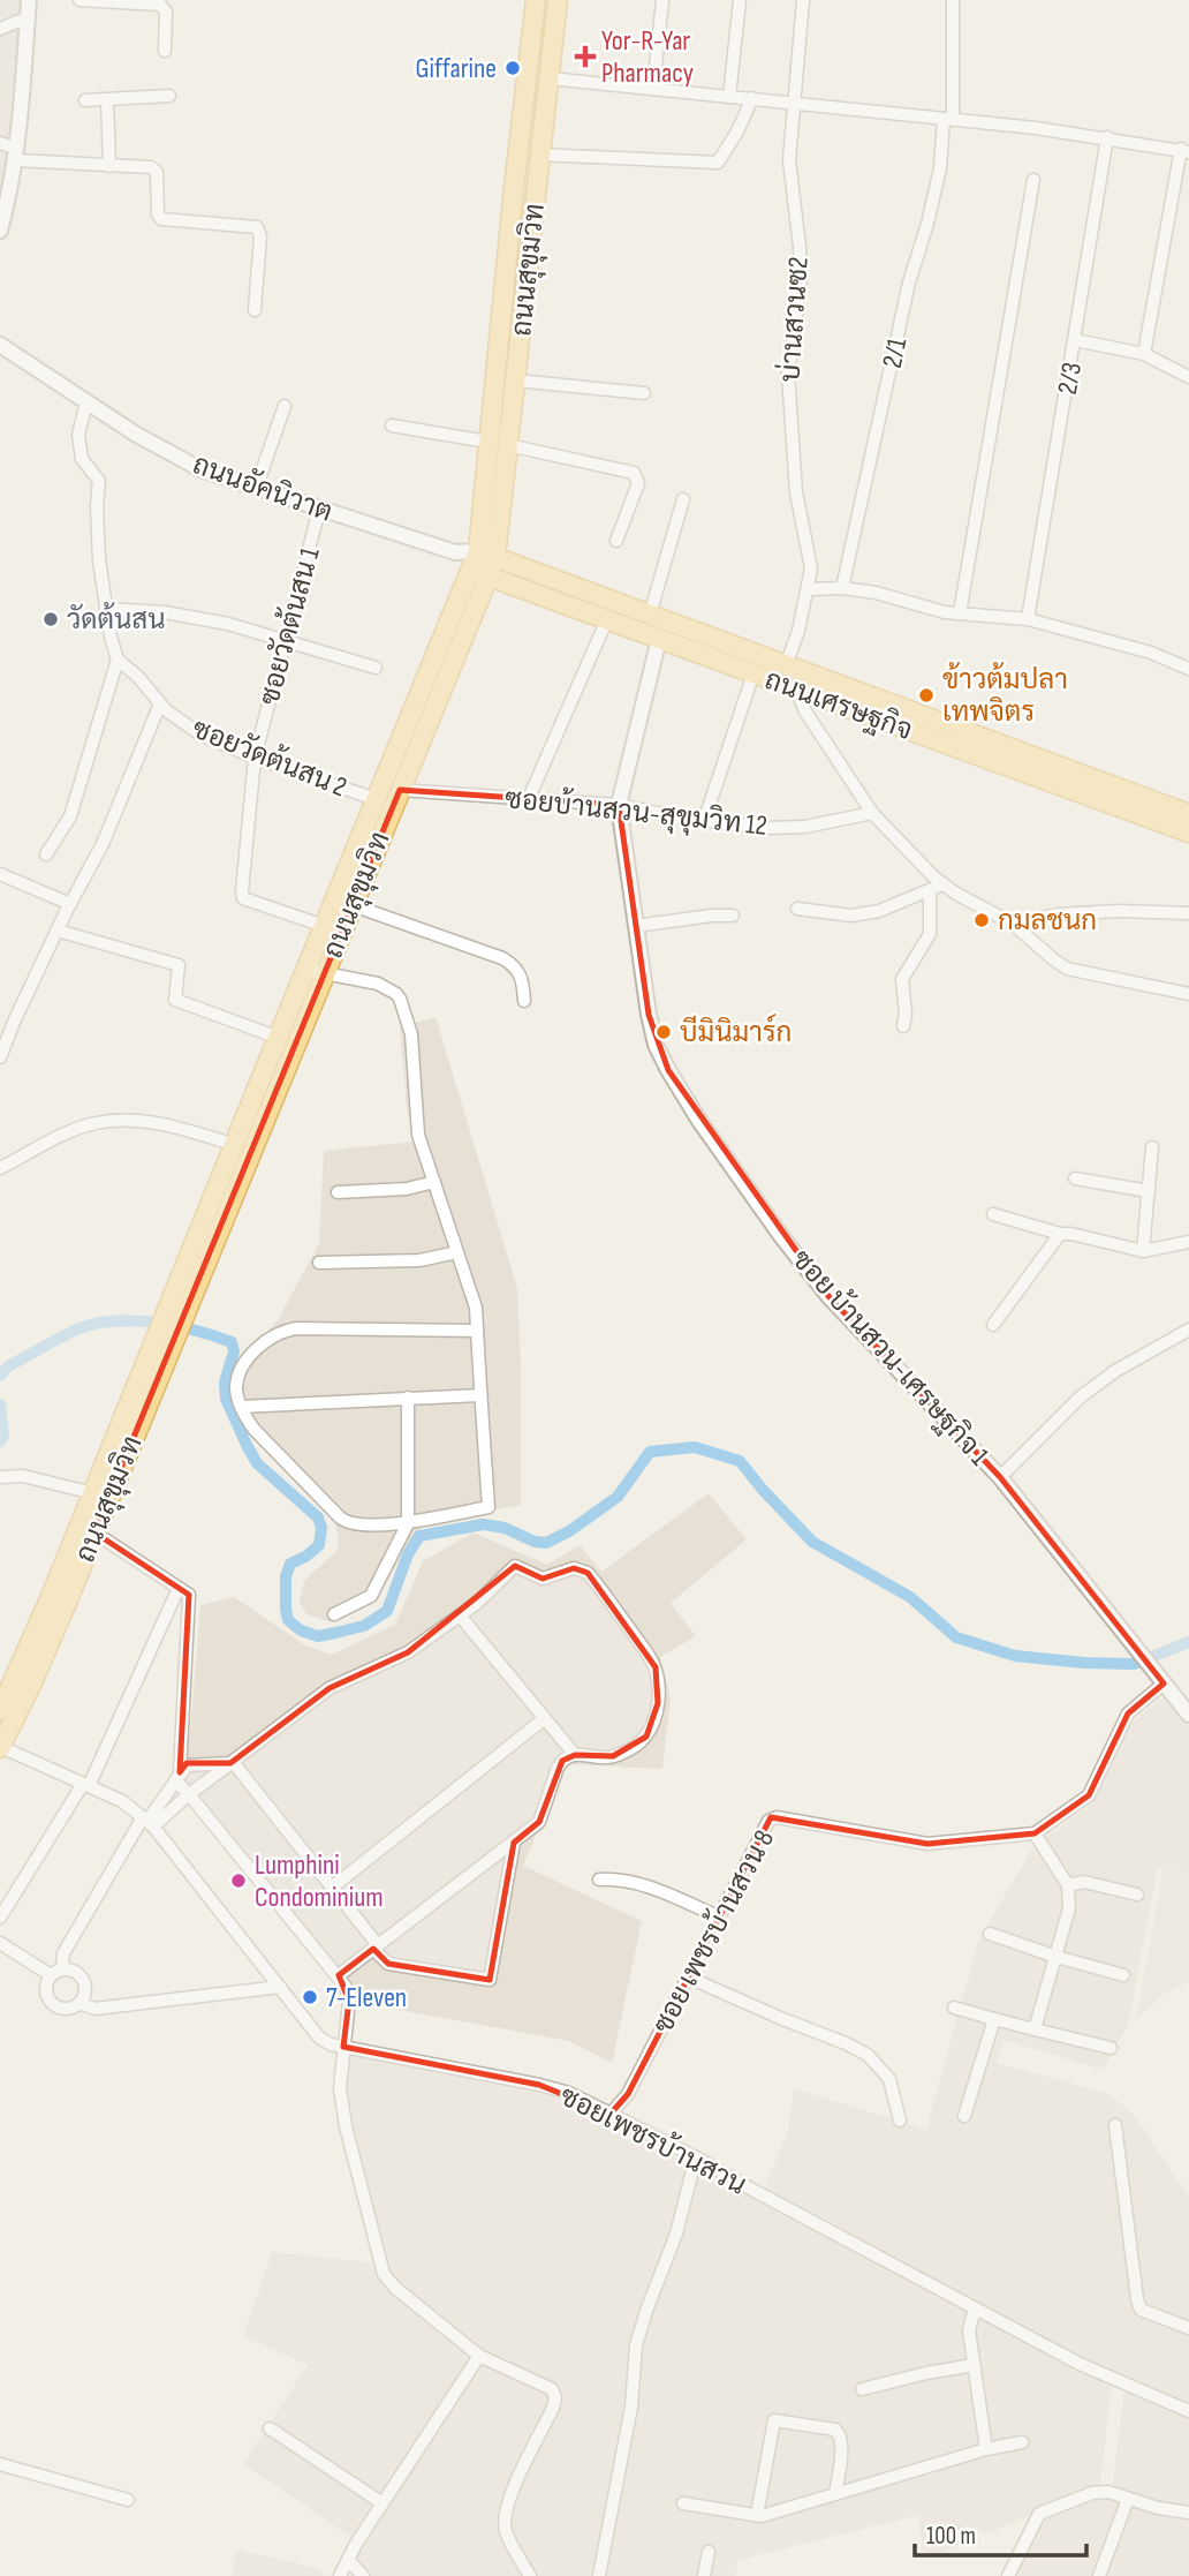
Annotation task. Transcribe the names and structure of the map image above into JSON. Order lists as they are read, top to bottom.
{
  "streets": {
    "main road": ["ถนนสุขุมวิท", "ถนนเศรษฐกิจ"],
    "street": [
      "บ่านสวนซ2",
      "2/1",
      "2/3",
      "ถนนอัคนิวาต",
      "ซอยวัดต้นสน 1",
      "ซอยวัดต้นสน 2",
      "ซอยบ้านสวน-สุขุมวิท 12",
      "ซอย บ้านสวน-เศรษฐกิจ 1",
      "ซอย เพชรบ้านสวน 8",
      "ซอยเพชรบ้านสวน"
    ]
  },
  "crossings": [
    ["ถนนสุขุมวิท", "ถนนอัคนิวาต"],
    ["ถนนสุขุมวิท", "ซอยวัดต้นสน 1"],
    ["ถนนสุขุมวิท", "ถนนเศรษฐกิจ"],
    ["ถนนสุขุมวิท", "ซอยวัดต้นสน 2"],
    ["ถนนสุขุมวิท", "ซอยบ้านสวน-สุขุมวิท 12"],
    ["ถนนสุขุมวิท", "ซอยเพชรบ้านสวน"],
    ["บ่านสวนซ2", "ถนนเศรษฐกิจ"],
    ["ถนนอัคนิวาต", "ซอยวัดต้นสน 1"],
    ["ถนนอัคนิวาต", "ถนนเศรษฐกิจ"],
    ["ซอยวัดต้นสน 1", "ซอยวัดต้นสน 2"],
    ["ถนนเศรษฐกิจ", "ซอย บ้านสวน-เศรษฐกิจ 1"],
    ["ซอยบ้านสวน-สุขุมวิท 12", "ซอย บ้านสวน-เศรษฐกิจ 1"],
    ["ซอย บ้านสวน-เศรษฐกิจ 1", "ซอย เพชรบ้านสวน 8"],
    ["ซอย เพชรบ้านสวน 8", "ซอยเพชรบ้านสวน"]
  ],
  "places": {
    "health": ["Yor-R-Yar Pharmacy"],
    "other": [
      "Giffarine",
      "วัดต้นสน",
      "ข้าวต้มปลา เทพจิตร",
      "กมลชนก",
      "บีมินิมาร์ก",
      "Lumphini Condominium",
      "7-Eleven"
    ]
  },
  "scale_bar": "100 m"
}
